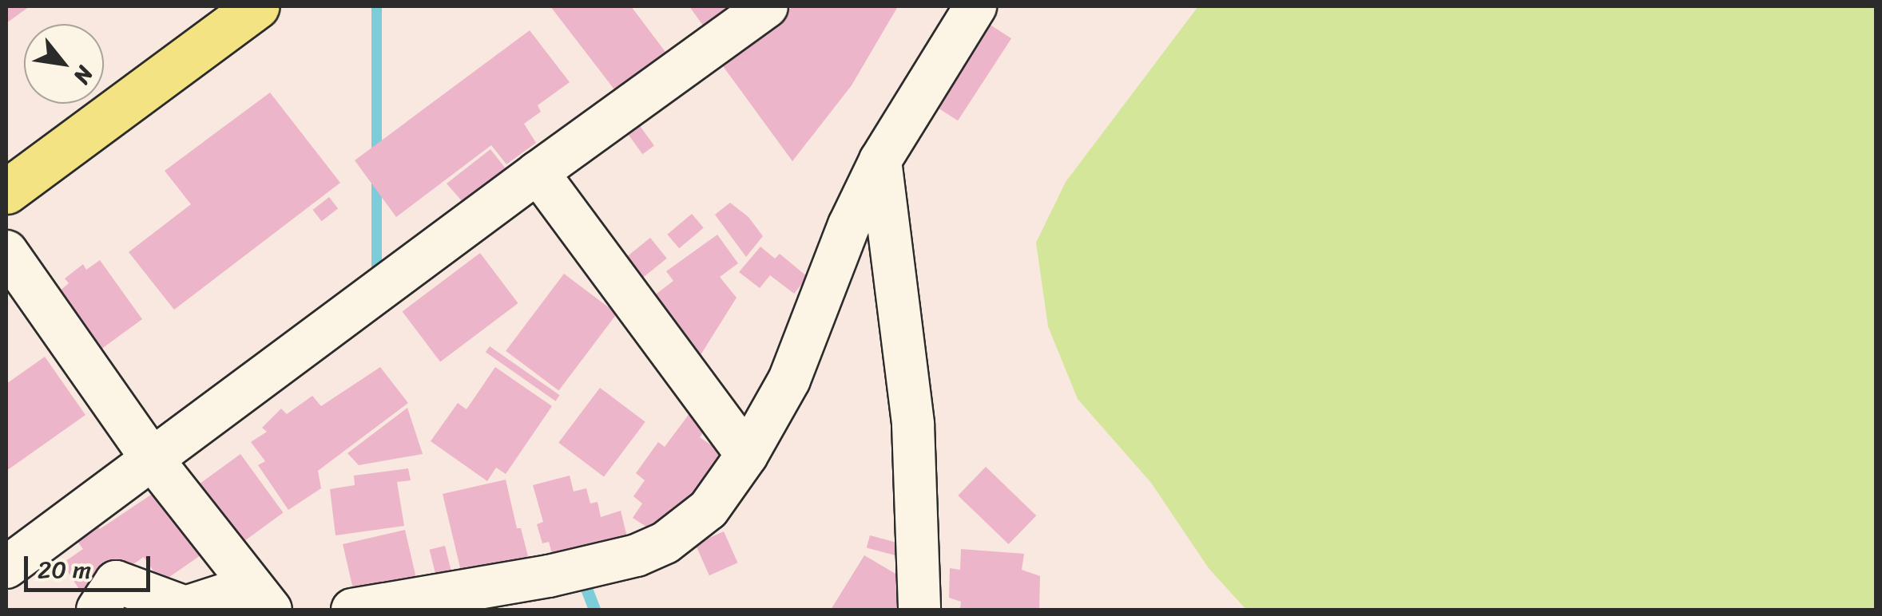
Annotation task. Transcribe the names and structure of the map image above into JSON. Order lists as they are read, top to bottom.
{
  "scale_bar": "20 m",
  "north": "bottom right"
}
